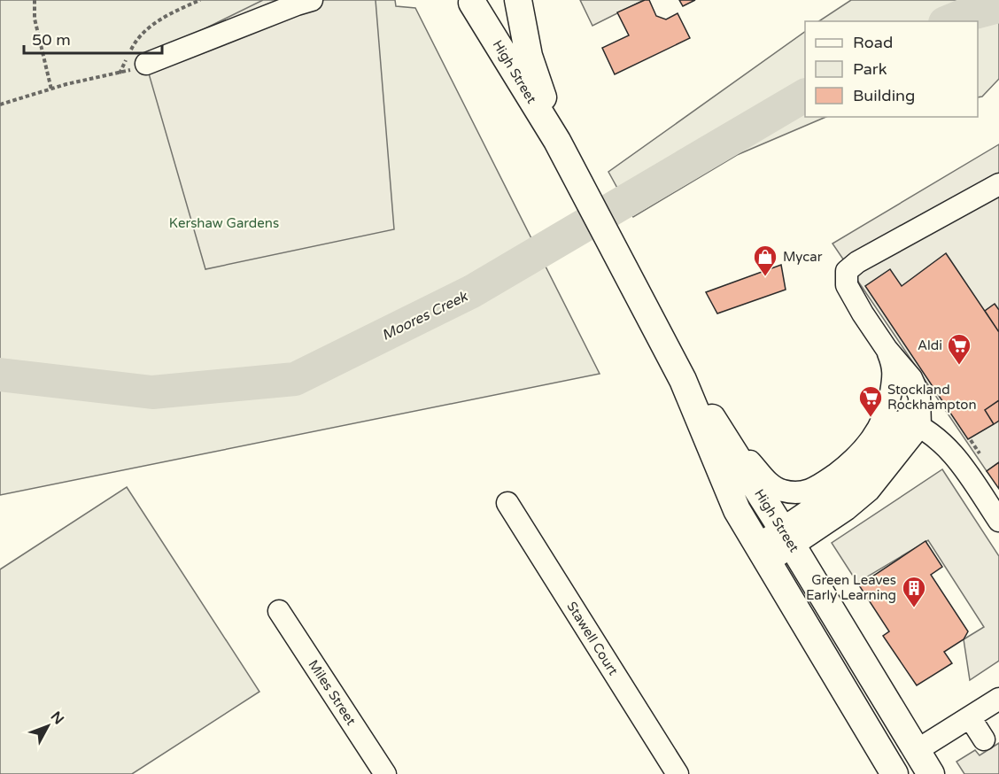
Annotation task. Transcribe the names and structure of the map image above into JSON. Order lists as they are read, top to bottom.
{
  "streets": {
    "main road": ["High Street"],
    "street": ["Stawell Court", "Miles Street"]
  },
  "water": ["Moores Creek"],
  "parks": ["Kershaw Gardens"],
  "places": {
    "shop": ["Mycar"],
    "supermarket": ["Aldi", "Stockland Rockhampton"],
    "building": ["Green Leaves Early Learning"]
  },
  "legend": ["Road", "Park", "Building"],
  "scale_bar": "50 m",
  "north": "top right"
}
